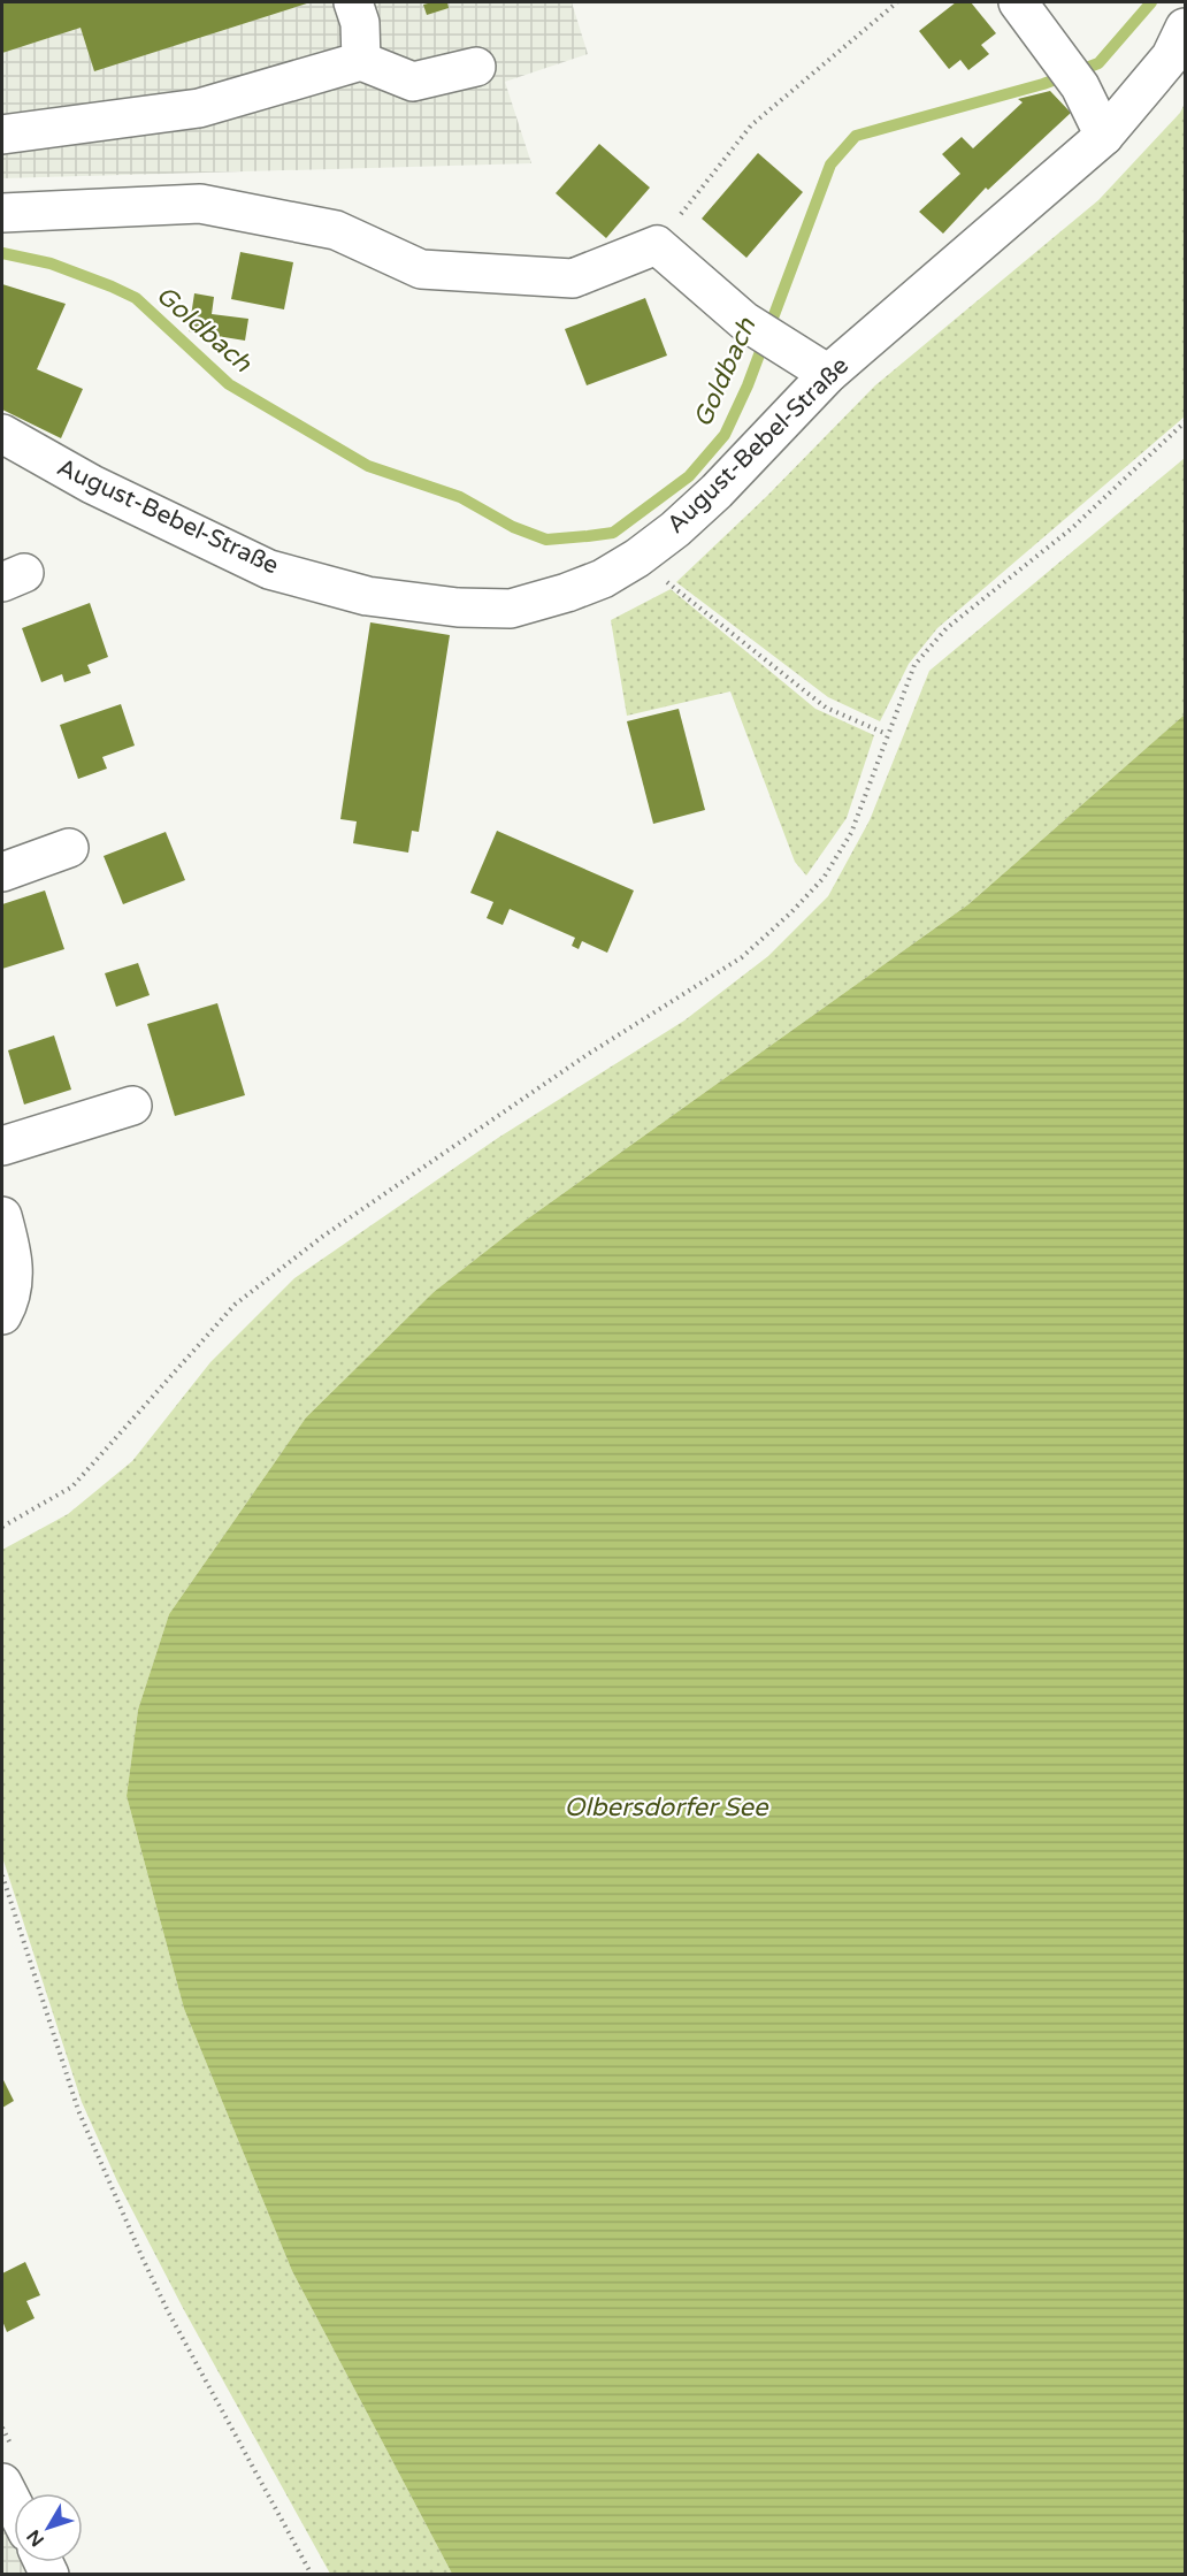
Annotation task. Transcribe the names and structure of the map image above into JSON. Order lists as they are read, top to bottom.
{
  "streets": {
    "street": ["August-Bebel-Straße"]
  },
  "water": ["Goldbach", "Olbersdorfer See"],
  "north": "bottom left"
}
